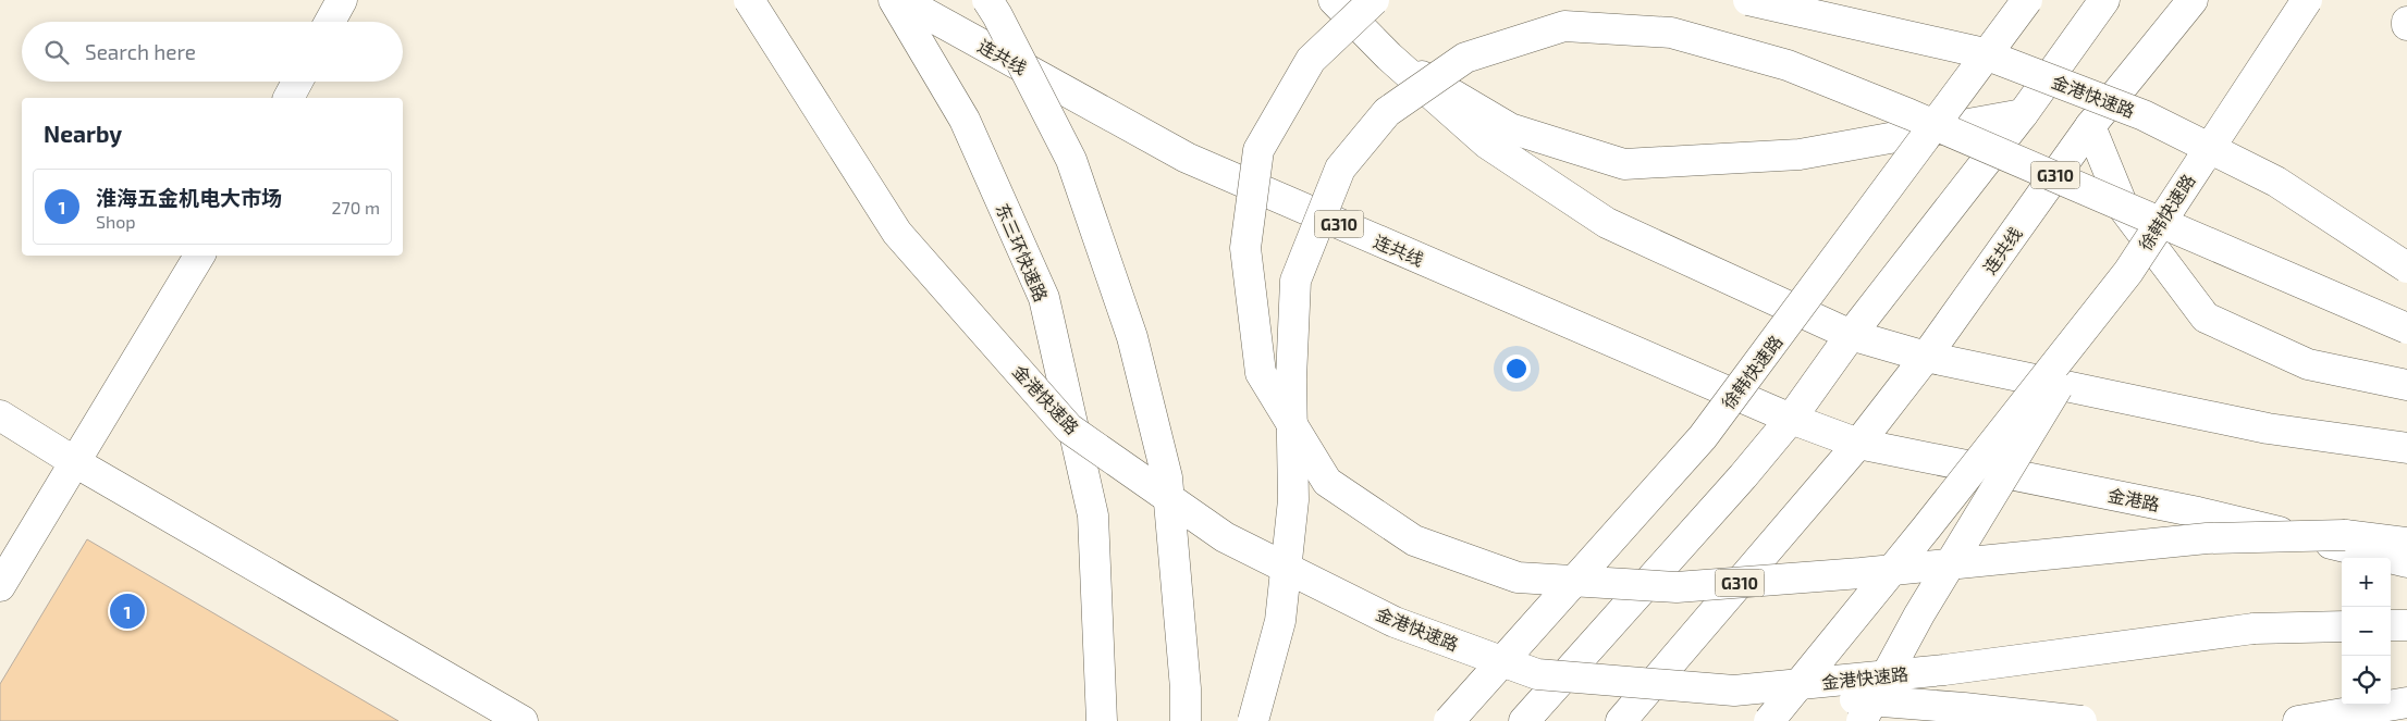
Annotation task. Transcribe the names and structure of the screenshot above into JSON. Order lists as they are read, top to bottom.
{
  "streets": {
    "main road": [
      "连共线",
      "金港快速路",
      "G310",
      "徐韩快速路",
      "东三环快速路",
      "金港路"
    ]
  },
  "crossings": [
    ["连共线", "G310"],
    ["连共线", "金港路"],
    ["G310", "金港路"]
  ],
  "page": {
    "search": "Search here",
    "heading": "Nearby",
    "list": [
      {
        "mark": "1",
        "name": "淮海五金机电大市场",
        "note": "Shop",
        "value": "270 m"
      }
    ],
    "map_buttons": ["+", "−"],
    "pins": "1"
  }
}
